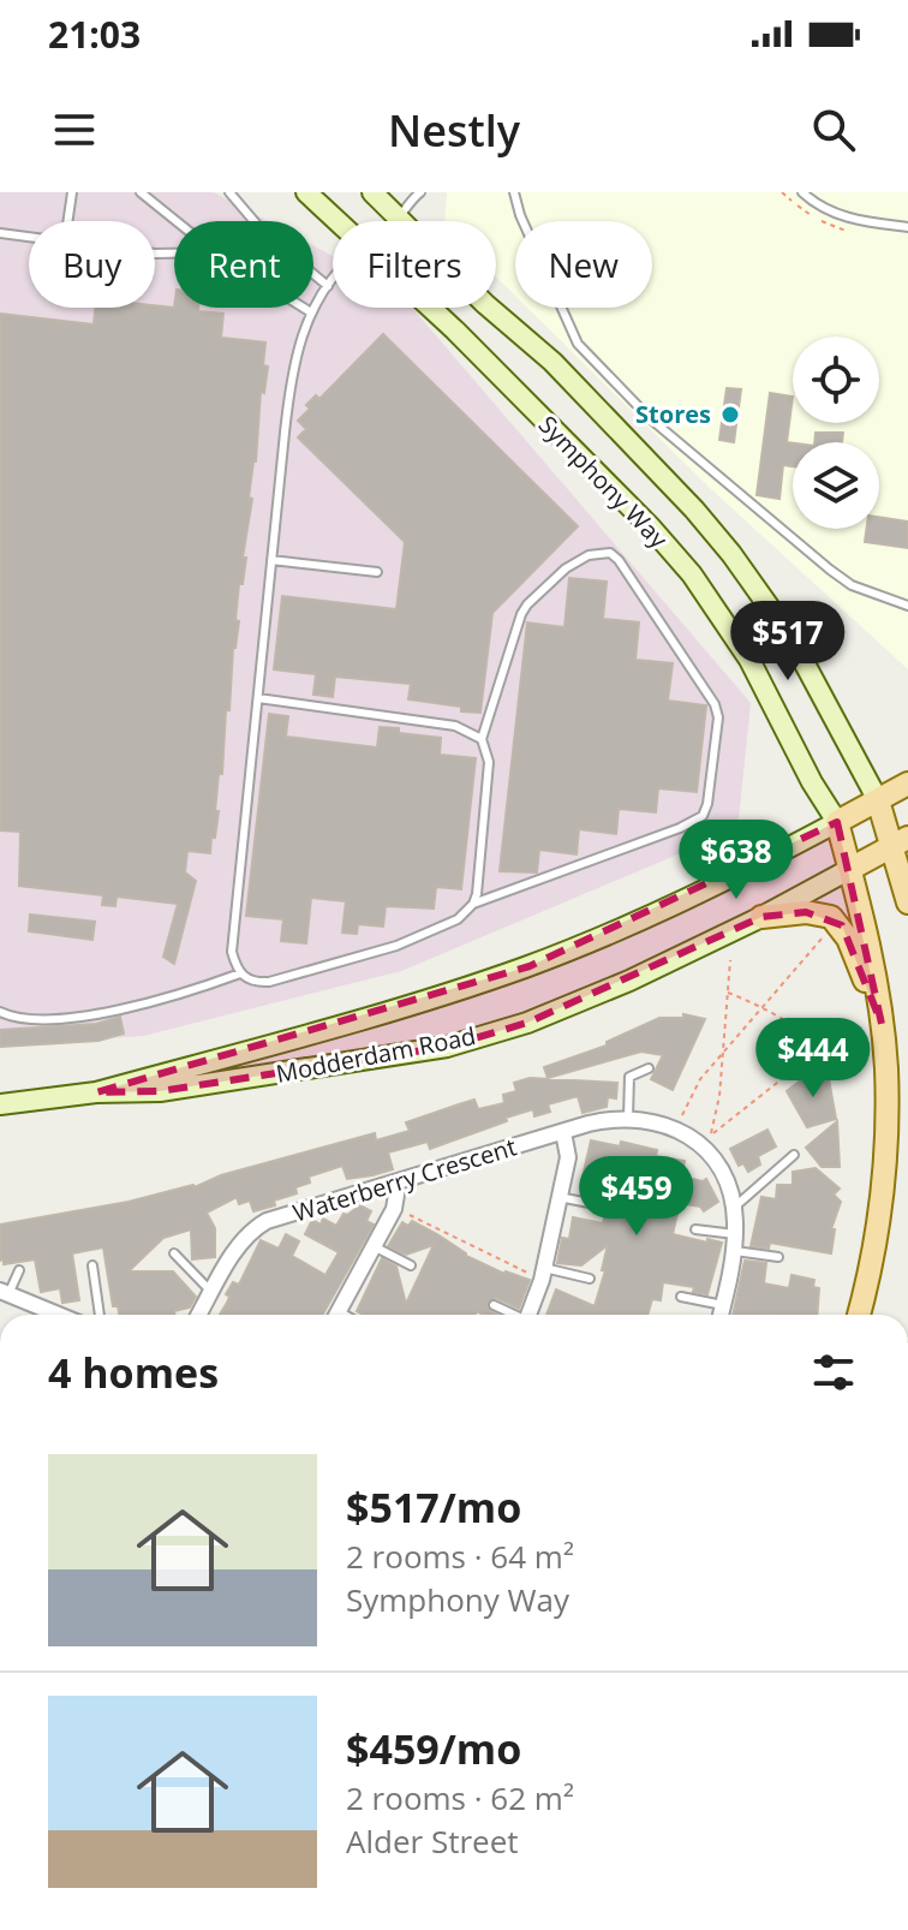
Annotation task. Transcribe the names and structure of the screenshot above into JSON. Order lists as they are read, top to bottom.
{
  "streets": {
    "street": ["Symphony Way", "Modderdam Road", "Waterberry Crescent"]
  },
  "crossings": [
    ["Symphony Way", "Modderdam Road"]
  ],
  "places": ["Stores"],
  "page": {
    "status": "21:03",
    "header": "Nestly",
    "chip": [
      "Buy",
      "Rent",
      "Filters",
      "New"
    ],
    "price": [
      "$517",
      "$638",
      "$444",
      "$459"
    ],
    "heading": "4 homes",
    "list": [
      {
        "name": "$517/mo",
        "note": "2 rooms · 64 m² · Symphony Way"
      },
      {
        "name": "$459/mo",
        "note": "2 rooms · 62 m² · Alder Street"
      }
    ]
  }
}
